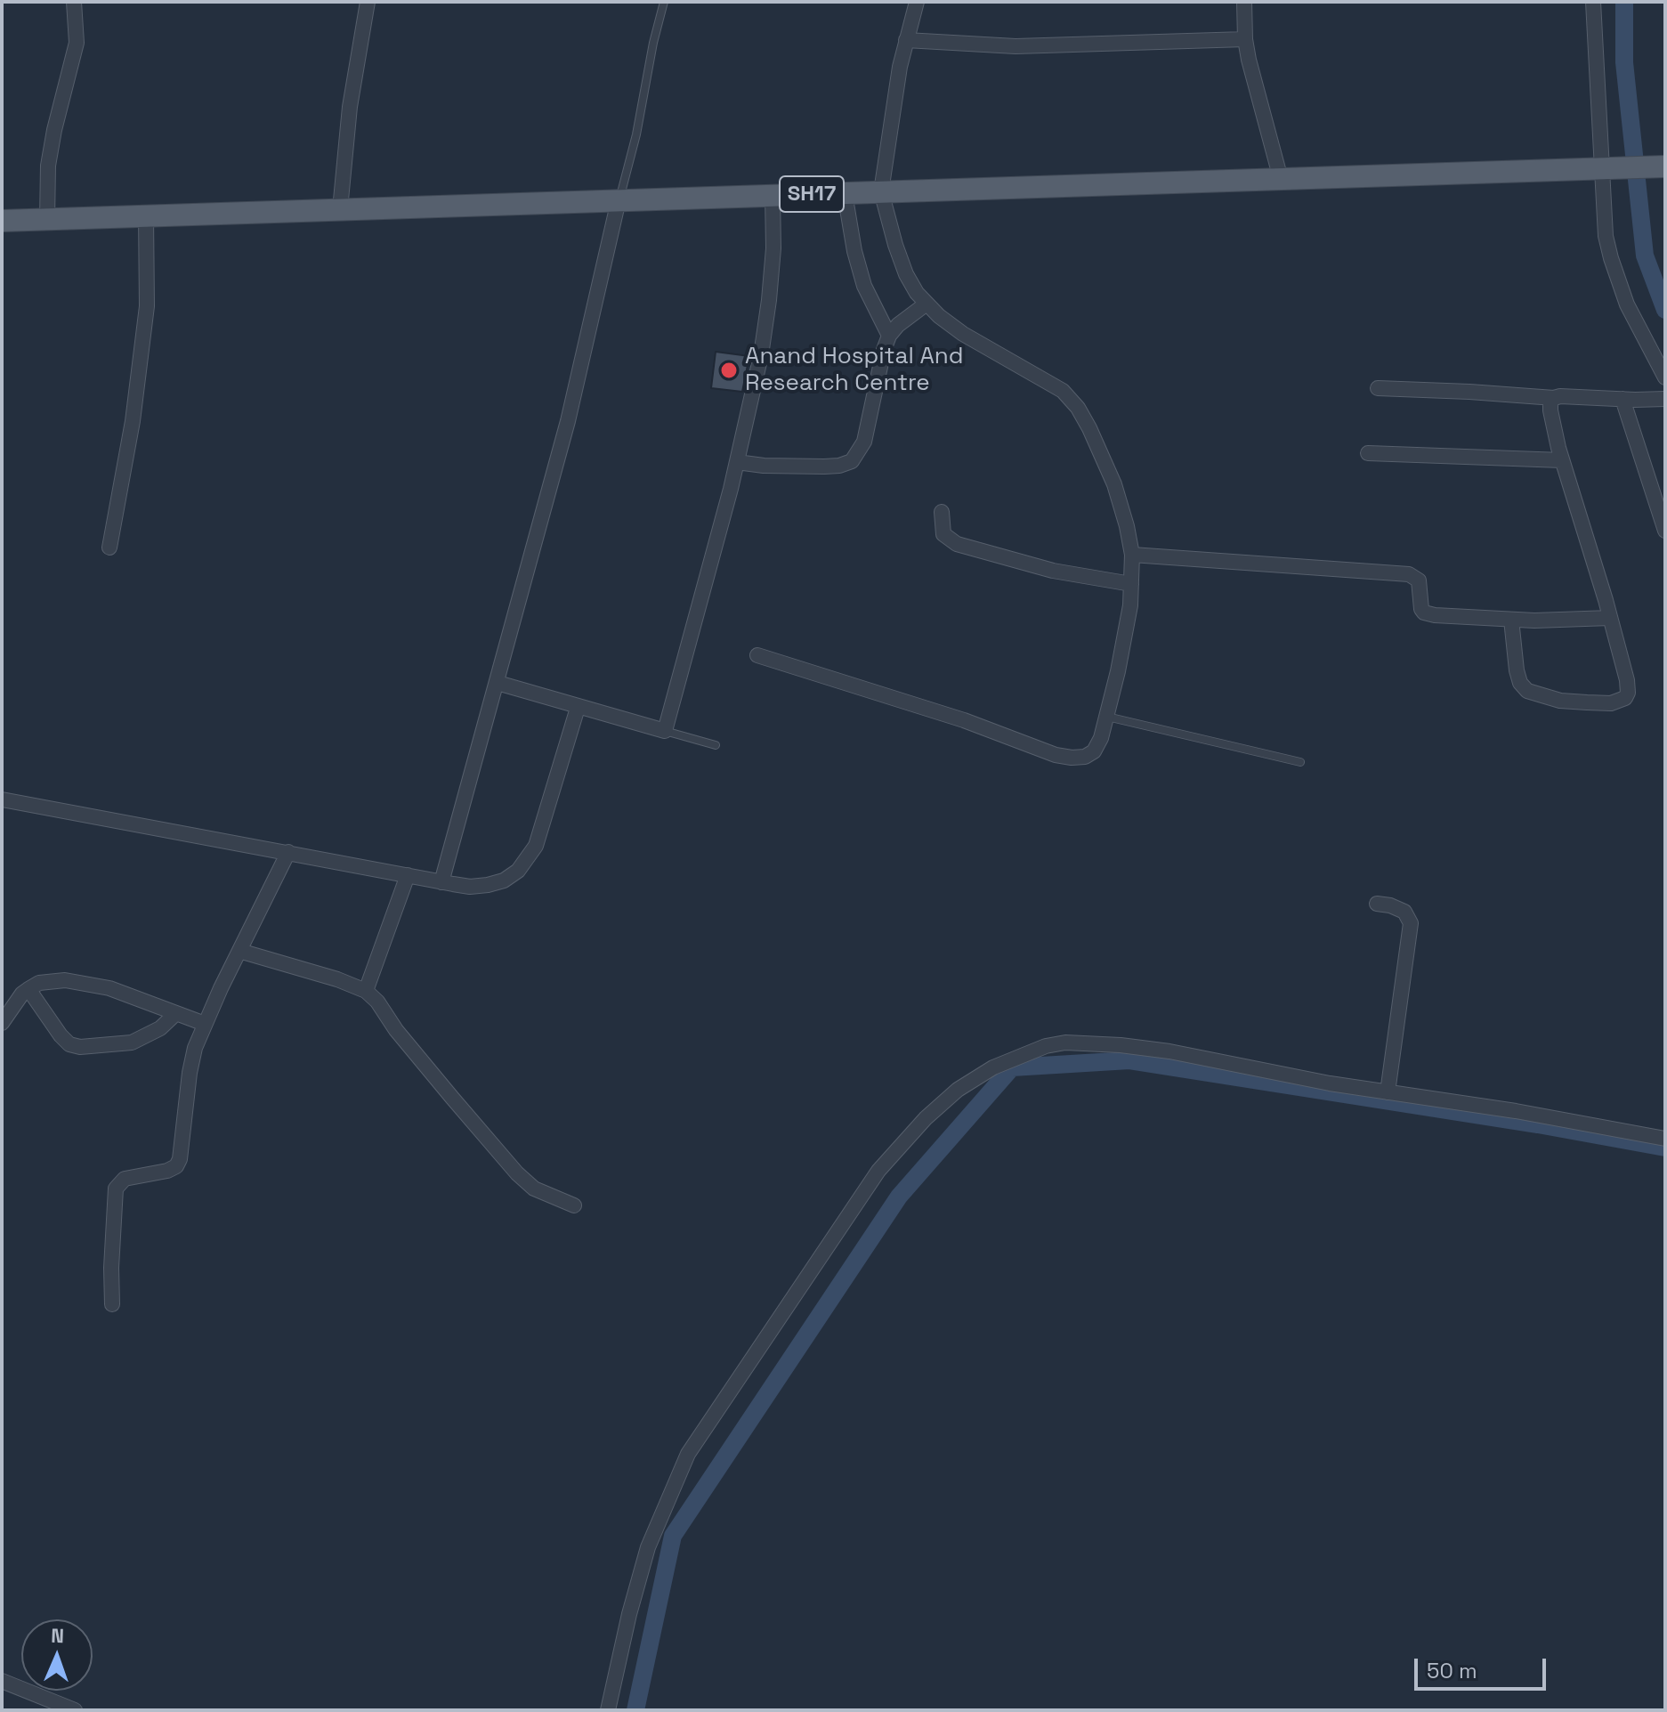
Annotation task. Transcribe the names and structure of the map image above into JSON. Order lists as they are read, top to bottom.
{
  "streets": {
    "main road": ["SH17"]
  },
  "places": ["Anand Hospital And Research Centre"],
  "scale_bar": "50 m",
  "north": "top"
}
